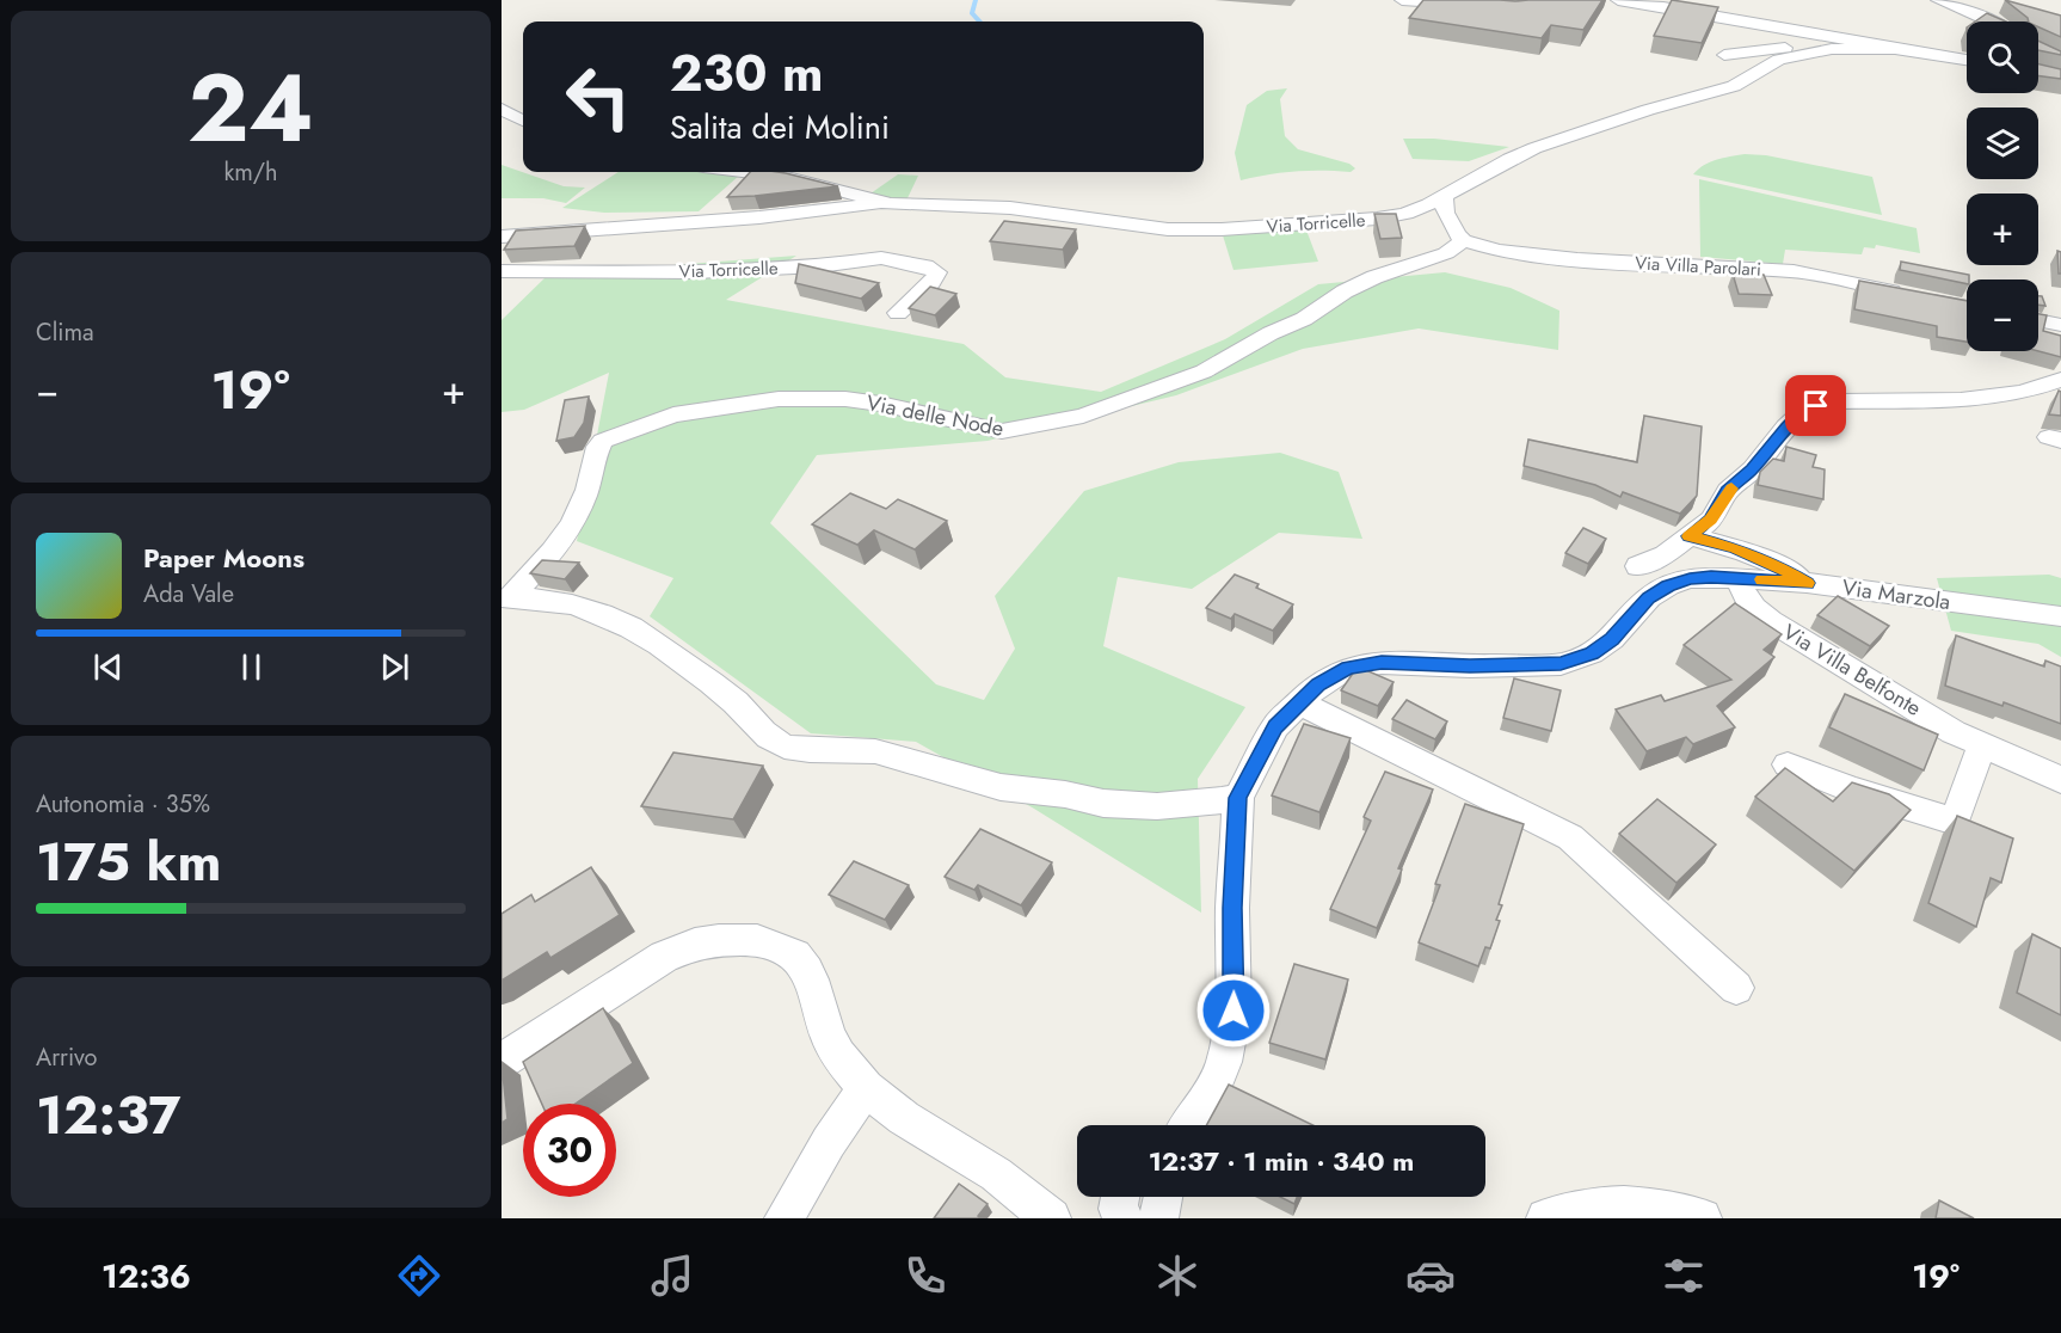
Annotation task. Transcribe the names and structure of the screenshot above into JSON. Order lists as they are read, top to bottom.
{
  "streets": {
    "street": [
      "Via Torricelle",
      "Via Villa Parolari",
      "Via delle Node",
      "Via Marzola",
      "Via Villa Belfonte"
    ]
  },
  "crossings": [
    ["Via Villa Parolari", "Via delle Node"],
    ["Via delle Node", "Via Marzola"],
    ["Via Marzola", "Via Villa Belfonte"]
  ],
  "page": {
    "tile": [
      ["24", "km/h"],
      "Clima",
      ["Autonomia · 35%", "175 km"],
      ["Arrivo", "12:37"]
    ],
    "map_buttons": ["+", "−"],
    "turn": ["230 m", "Salita dei Molini"],
    "heat": ["−", "19°", "+"],
    "song": ["Paper Moons", "Ada Vale"],
    "limit": "30",
    "trip": "12:37 · 1 min · 340 m",
    "tabs": ["12:36", "19°"]
  }
}
